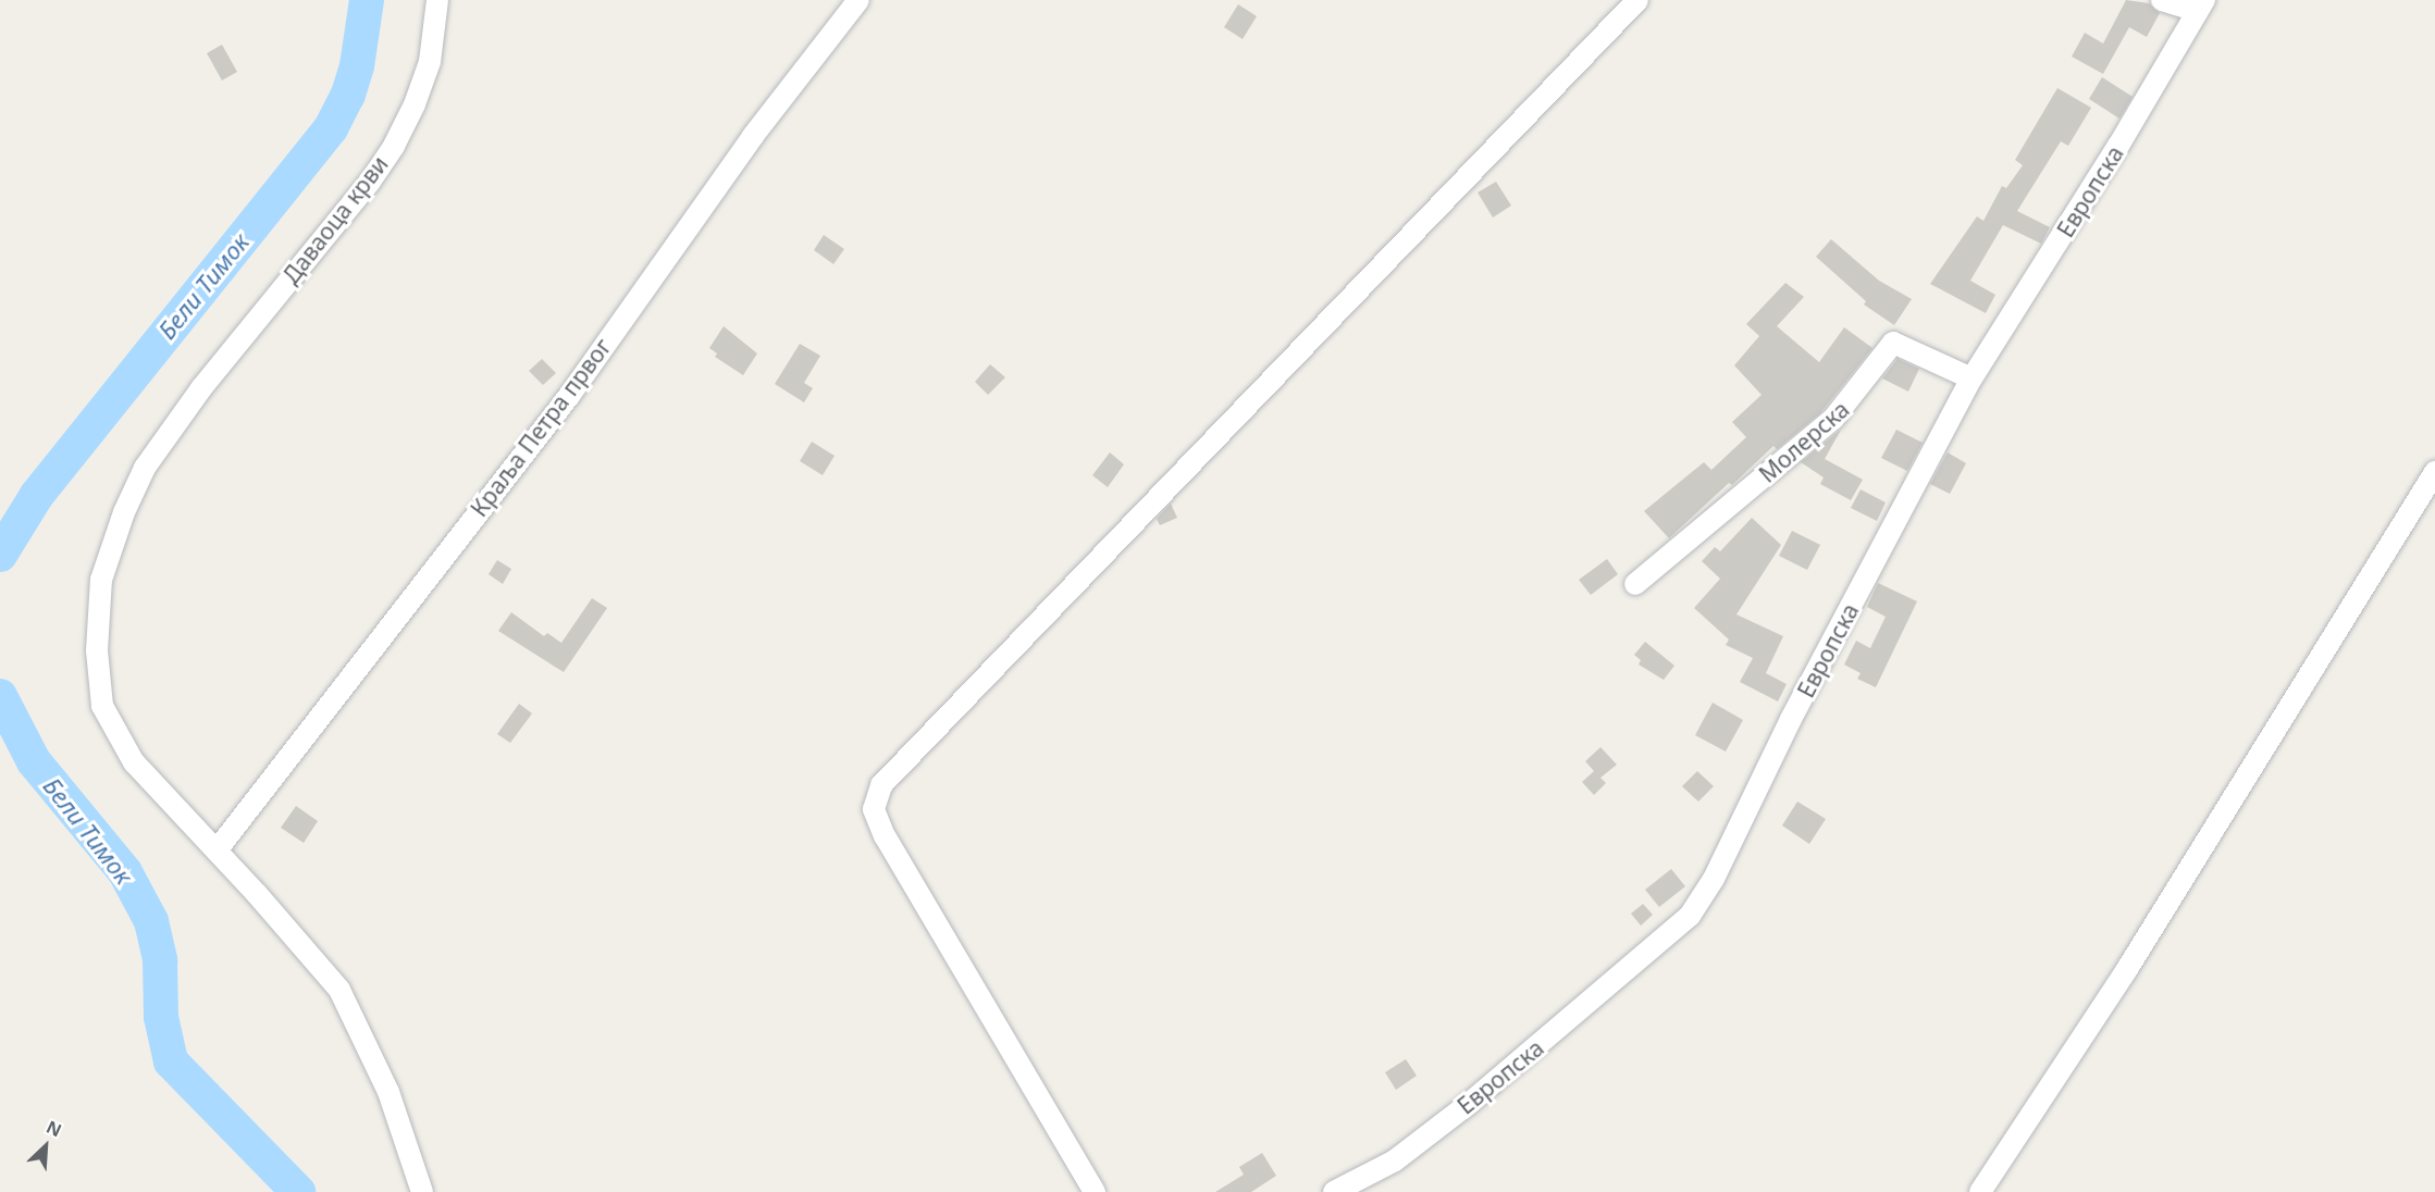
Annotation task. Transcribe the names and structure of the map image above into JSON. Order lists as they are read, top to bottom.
{
  "streets": {
    "street": [
      "Европска",
      "Даваоца крви",
      "Краља Петра првог",
      "Молерска"
    ]
  },
  "crossings": [
    ["Европска", "Молерска"],
    ["Даваоца крви", "Краља Петра првог"]
  ],
  "water": ["Бели Тимок"],
  "north": "top right"
}
